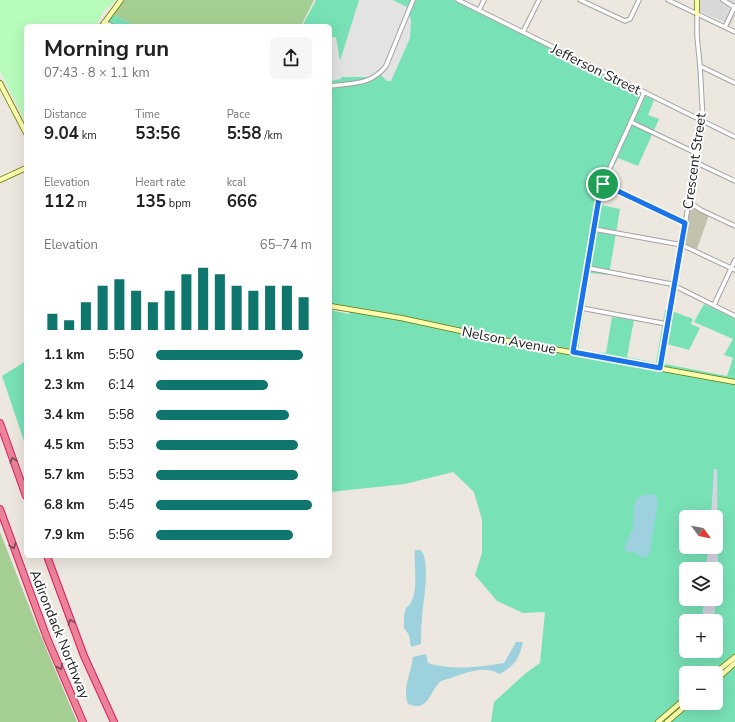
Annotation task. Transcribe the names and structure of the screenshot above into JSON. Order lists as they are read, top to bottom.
{
  "streets": {
    "highway": ["Adirondack Northway"],
    "street": ["Jefferson Street", "Crescent Street", "Nelson Avenue"]
  },
  "crossings": [
    ["Jefferson Street", "Crescent Street"],
    ["Crescent Street", "Nelson Avenue"]
  ],
  "north": "bottom right",
  "page": {
    "heading": ["Morning run", "07:43 · 8 × 1.1 km"],
    "stats": [
      ["Distance", "9.04 km"],
      ["Time", "53:56"],
      ["Pace", "5:58 /km"],
      ["Elevation", "112 m"],
      ["Heart rate", "135 bpm"],
      ["kcal", "666"]
    ],
    "chart": ["Elevation", "65–74 m"],
    "list": [
      {
        "name": "1.1 km",
        "note": "5:50"
      },
      {
        "name": "2.3 km",
        "note": "6:14"
      },
      {
        "name": "3.4 km",
        "note": "5:58"
      },
      {
        "name": "4.5 km",
        "note": "5:53"
      },
      {
        "name": "5.7 km",
        "note": "5:53"
      },
      {
        "name": "6.8 km",
        "note": "5:45"
      },
      {
        "name": "7.9 km",
        "note": "5:56"
      }
    ],
    "map_buttons": ["+", "−"]
  }
}
